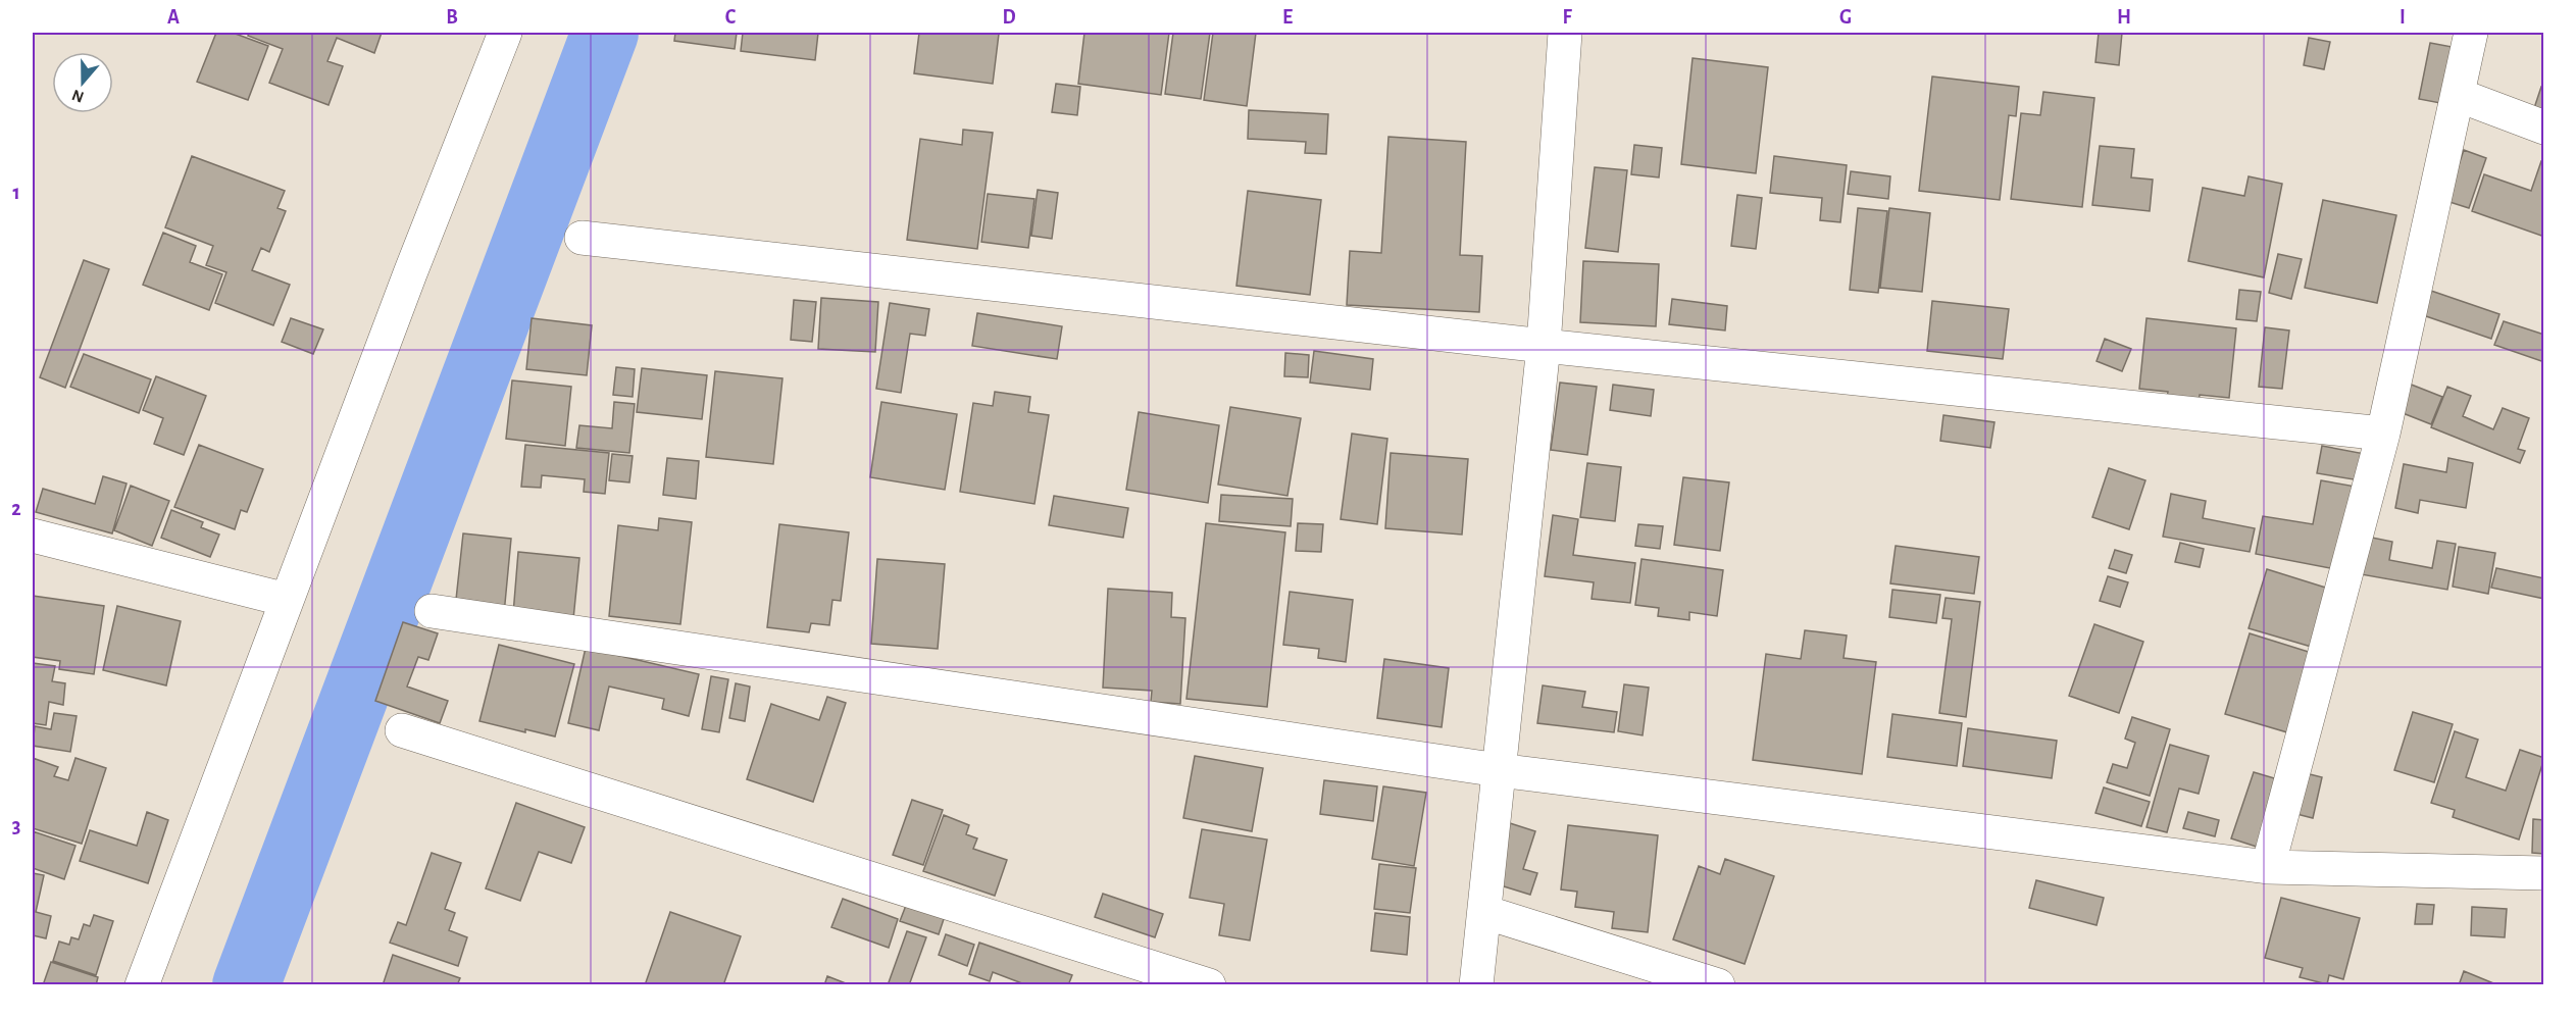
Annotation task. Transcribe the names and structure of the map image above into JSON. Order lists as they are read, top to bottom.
{
  "north": "bottom",
  "grid": {
    "columns": [
      "A",
      "B",
      "C",
      "D",
      "E",
      "F",
      "G",
      "H",
      "I"
    ],
    "rows": ["1", "2", "3"]
  }
}
